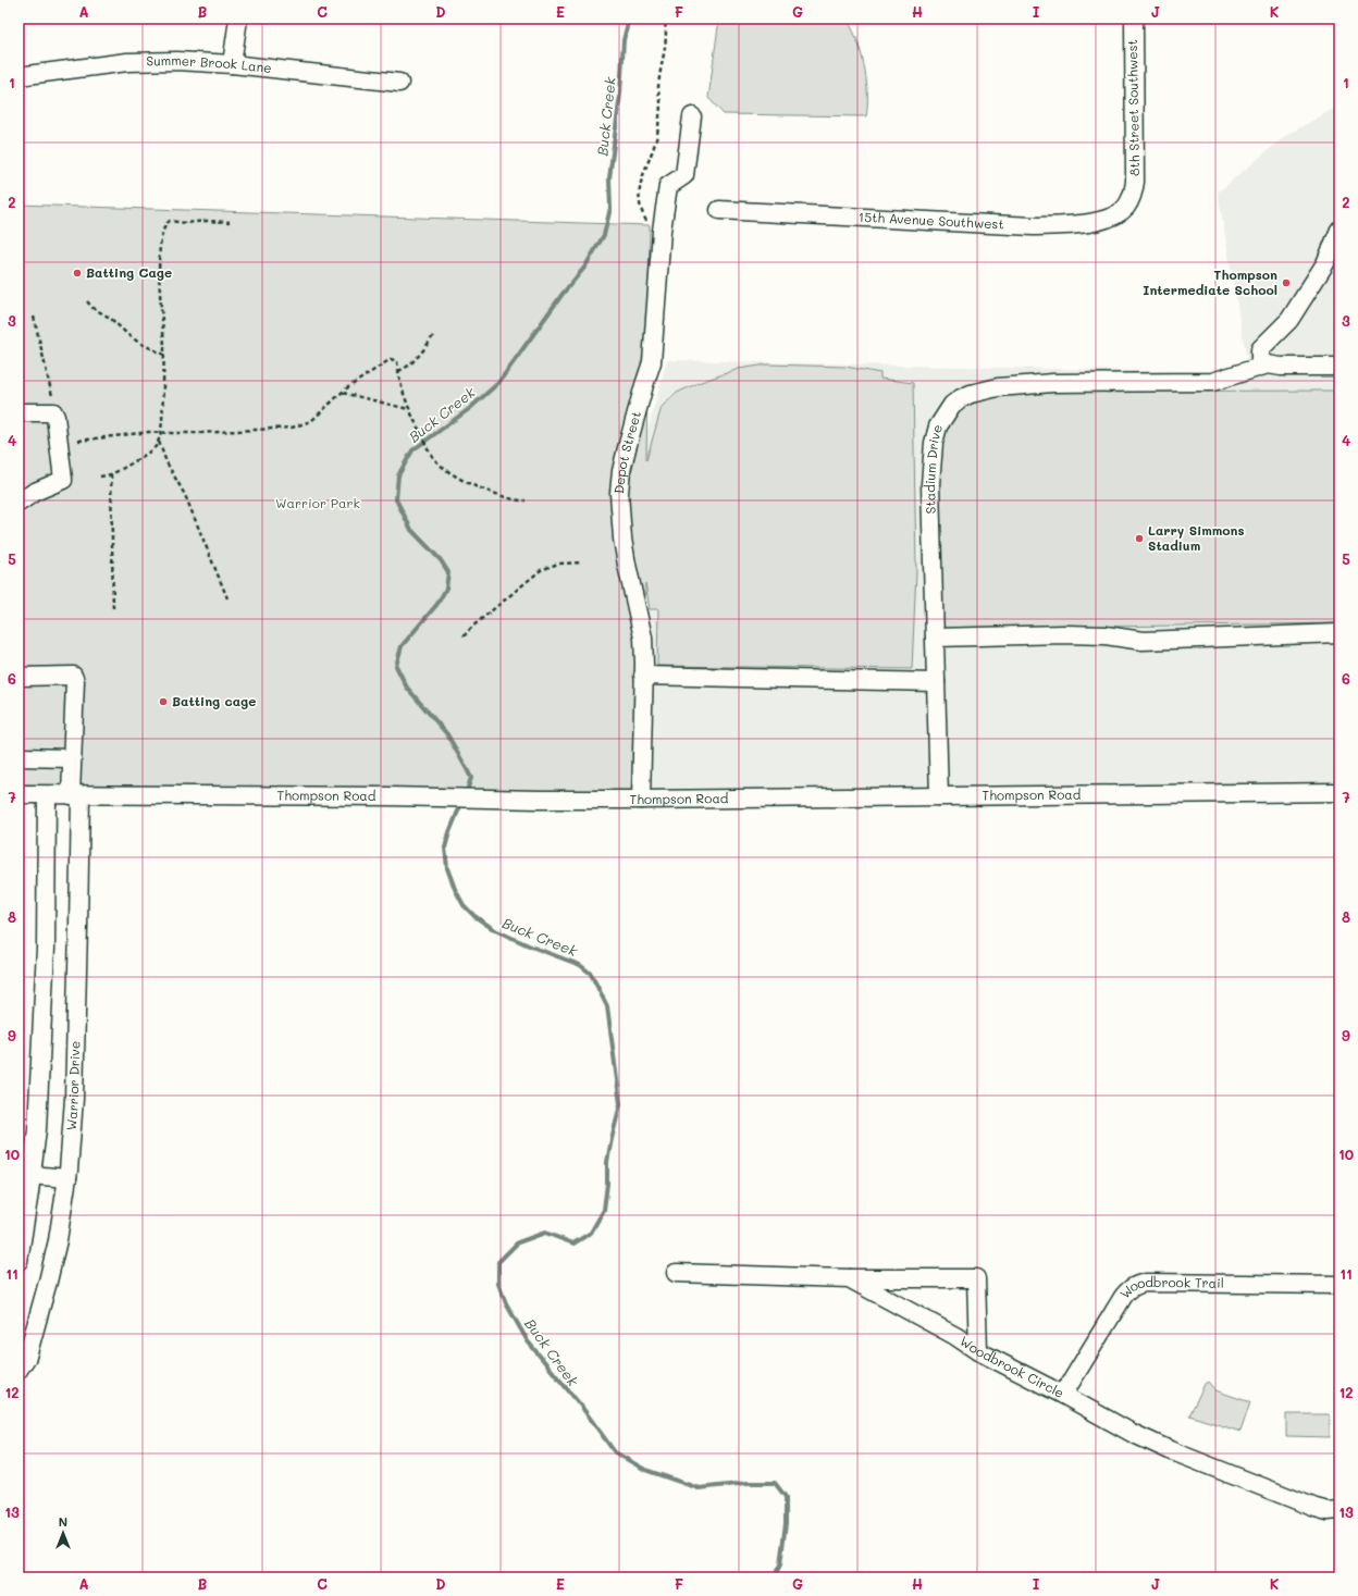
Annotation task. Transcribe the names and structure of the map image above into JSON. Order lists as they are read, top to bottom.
{
  "streets": {
    "street": [
      "Summer Brook Lane",
      "8th Street Southwest",
      "15th Avenue Southwest",
      "Depot Street",
      "Stadium Drive",
      "Thompson Road",
      "Warrior Drive",
      "Woodbrook Trail",
      "Woodbrook Circle"
    ]
  },
  "crossings": [
    ["8th Street Southwest", "15th Avenue Southwest"],
    ["Depot Street", "Thompson Road"],
    ["Stadium Drive", "Thompson Road"],
    ["Thompson Road", "Warrior Drive"],
    ["Woodbrook Trail", "Woodbrook Circle"]
  ],
  "water": ["Buck Creek"],
  "parks": ["Warrior Park"],
  "places": [
    "Batting Cage",
    "Thompson Intermediate School",
    "Larry Simmons Stadium",
    "Batting cage"
  ],
  "north": "top",
  "grid": {
    "columns": [
      "A",
      "B",
      "C",
      "D",
      "E",
      "F",
      "G",
      "H",
      "I",
      "J",
      "K"
    ],
    "rows": [
      "1",
      "2",
      "3",
      "4",
      "5",
      "6",
      "7",
      "8",
      "9",
      "10",
      "11",
      "12",
      "13"
    ]
  }
}
